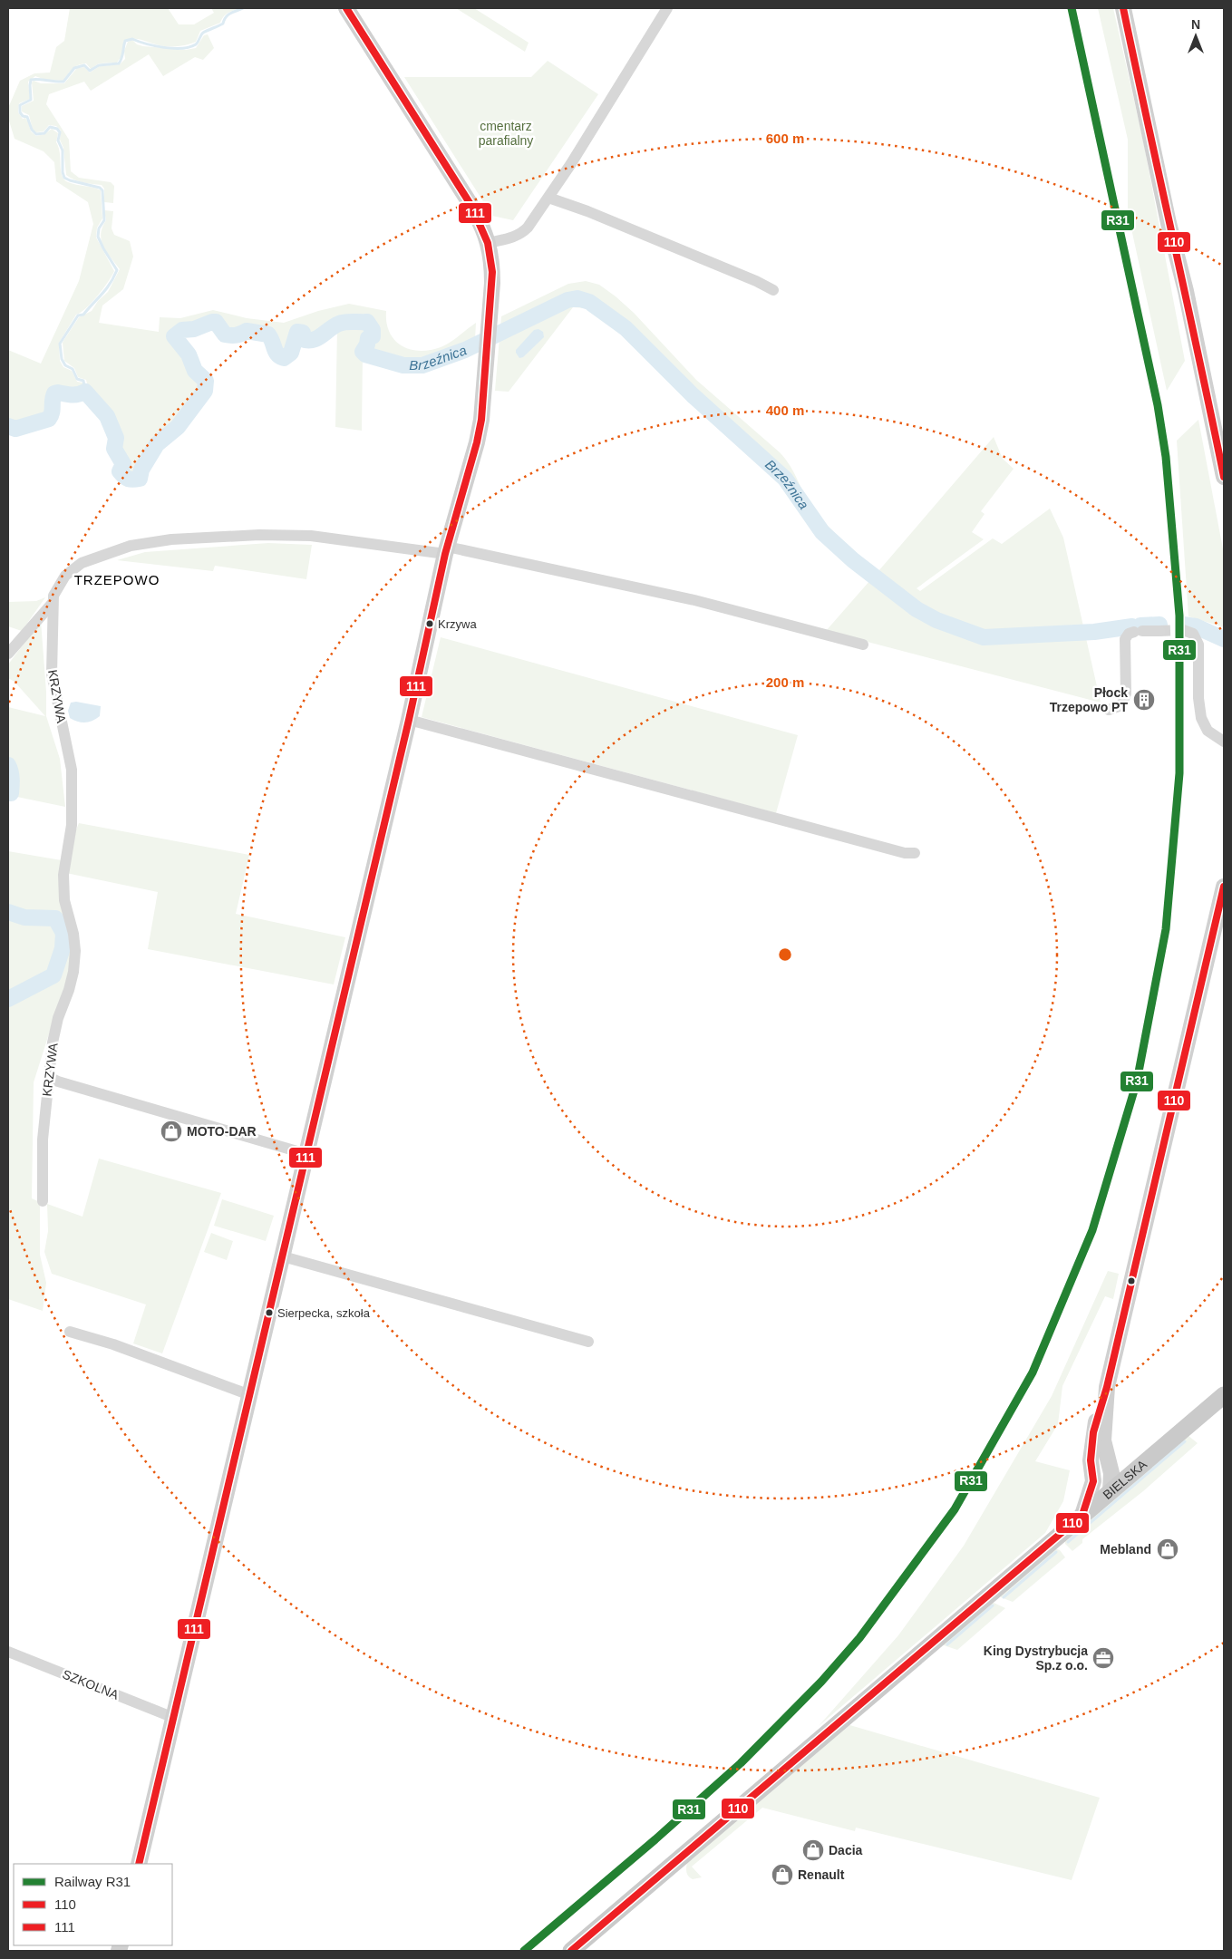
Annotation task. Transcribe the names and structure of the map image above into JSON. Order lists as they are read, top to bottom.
{
  "streets": {
    "main road": ["BIELSKA"],
    "street": ["KRZYWA", "SZKOLNA"]
  },
  "districts": ["TRZEPOWO"],
  "water": ["Brzeźnica"],
  "parks": ["cmentarz parafialny"],
  "places": {
    "other": ["Krzywa", "Sierpecka, szkoła"],
    "building": ["Płock Trzepowo PT"],
    "shop": [
      "MOTO-DAR",
      "Mebland",
      "Dacia",
      "Renault"
    ],
    "office": ["King Dystrybucja Sp.z o.o."]
  },
  "lines": ["rail line R31", "transit line 110", "transit line 111"],
  "legend": ["Railway R31", "110", "111"],
  "north": "top",
  "rings": ["600 m", "400 m", "200 m"]
}
